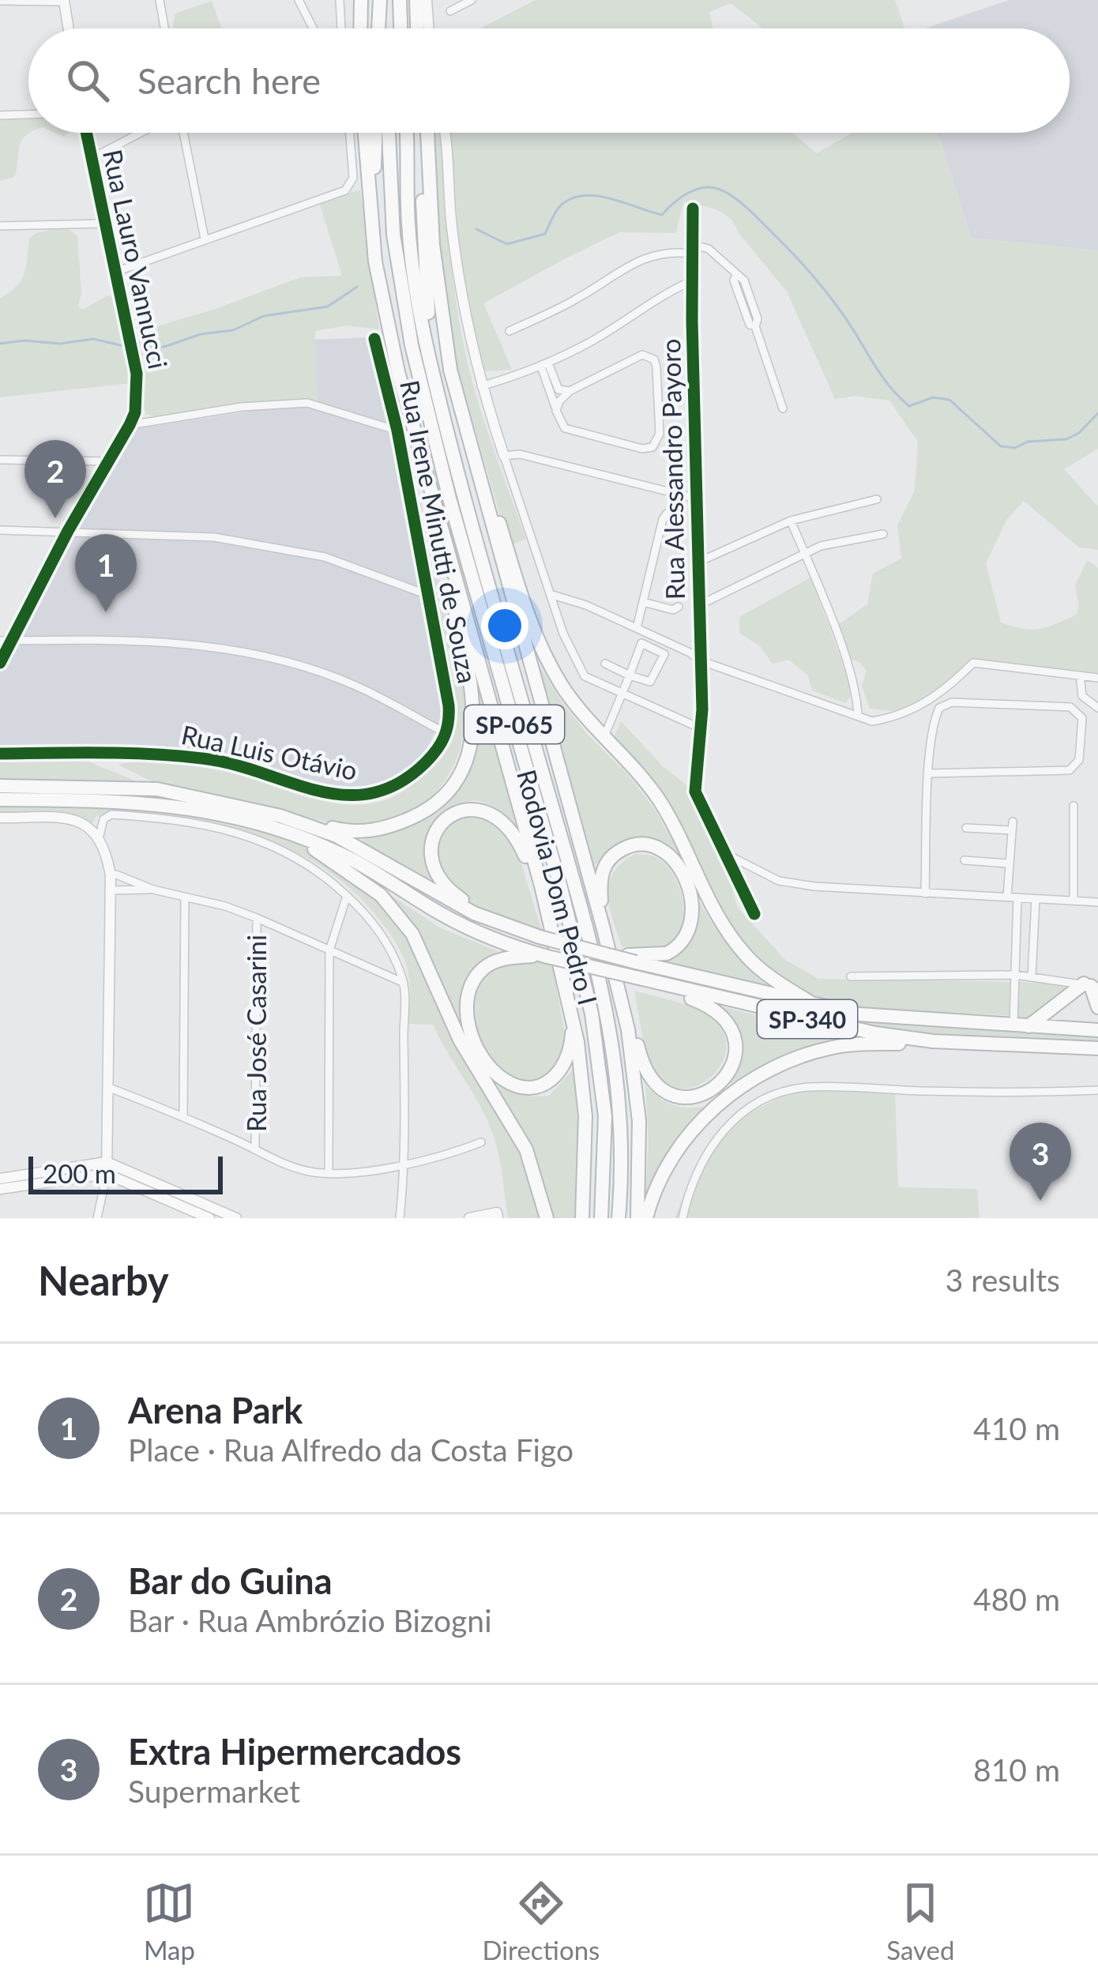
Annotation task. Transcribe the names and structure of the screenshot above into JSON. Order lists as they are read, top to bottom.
{
  "streets": {
    "highway": ["SP-065", "Rodovia Dom Pedro I", "SP-340"],
    "street": [
      "Rua Lauro Vannucci",
      "Rua Alessandro Payoro",
      "Rua Irene Minutti de Souza",
      "Rua Luis Otávio",
      "Rua José Casarini"
    ]
  },
  "crossings": [
    ["Rua Irene Minutti de Souza", "SP-065"],
    ["Rua Irene Minutti de Souza", "Rua Luis Otávio"]
  ],
  "scale_bar": "200 m",
  "page": {
    "search": "Search here",
    "pins": ["2", "1", "3"],
    "scale": "200 m",
    "heading": ["Nearby", "3 results"],
    "list": [
      {
        "mark": "1",
        "name": "Arena Park",
        "note": "Place · Rua Alfredo da Costa Figo",
        "value": "410 m"
      },
      {
        "mark": "2",
        "name": "Bar do Guina",
        "note": "Bar · Rua Ambrózio Bizogni",
        "value": "480 m"
      },
      {
        "mark": "3",
        "name": "Extra Hipermercados",
        "note": "Supermarket",
        "value": "810 m"
      }
    ],
    "nav": ["Map", "Directions", "Saved"]
  }
}
